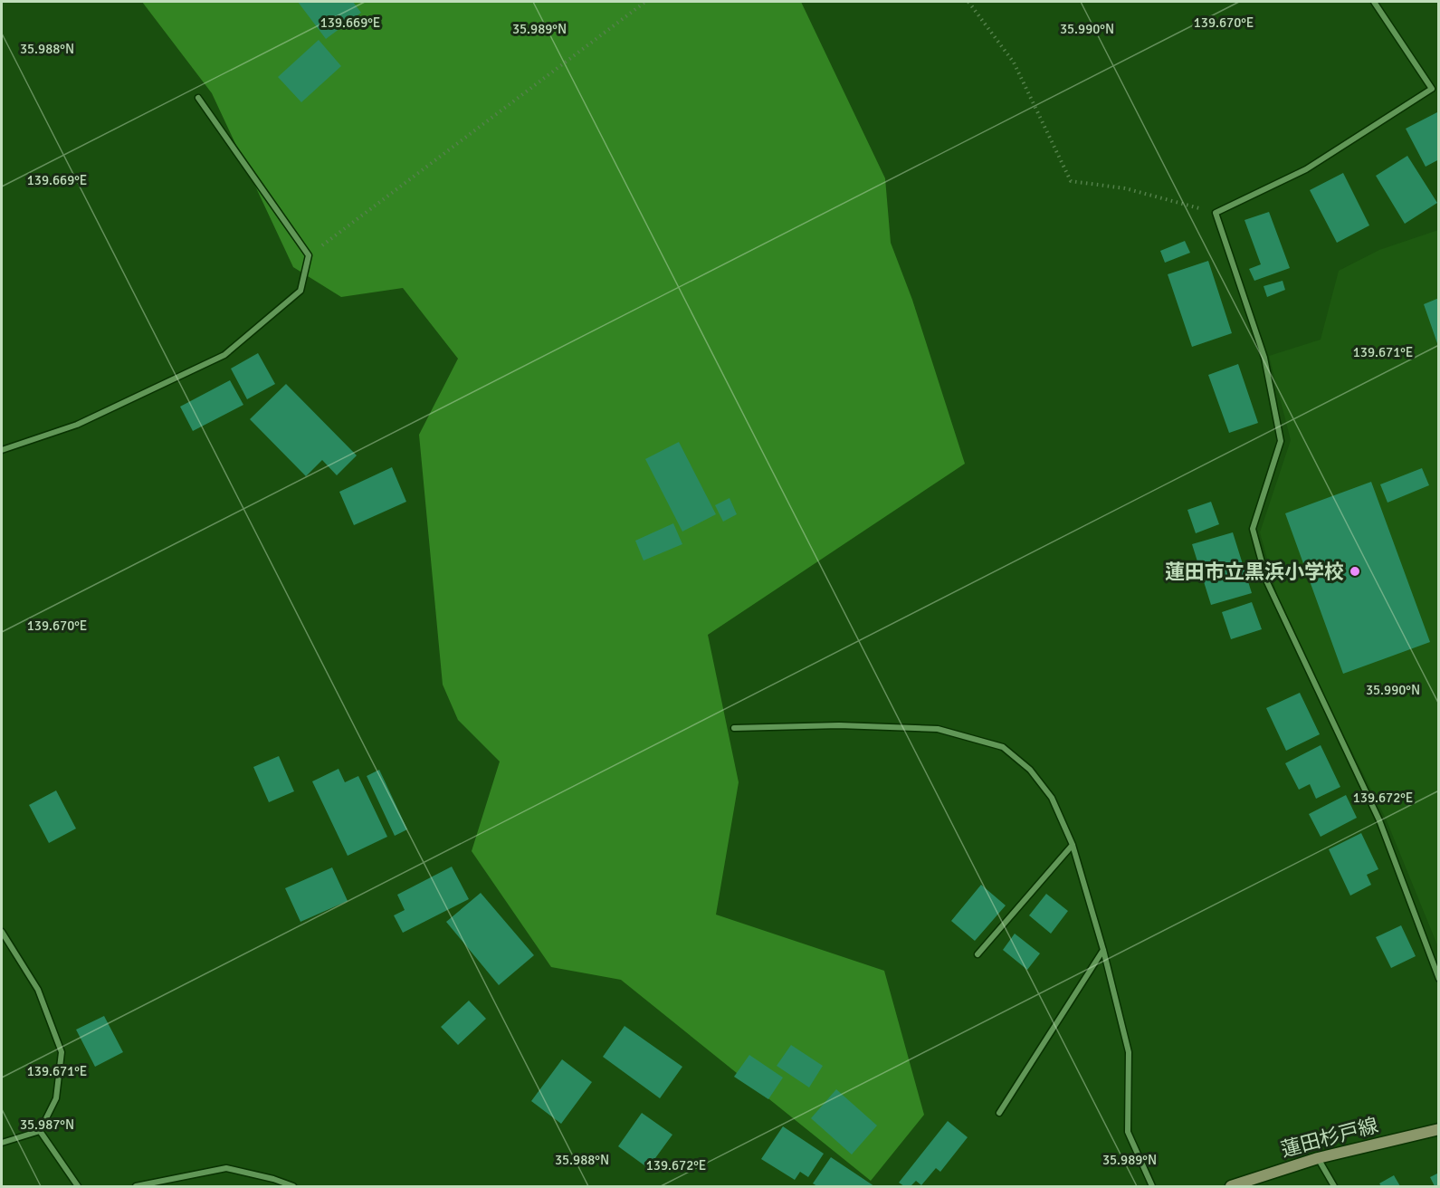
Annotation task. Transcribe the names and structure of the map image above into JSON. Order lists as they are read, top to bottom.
{
  "streets": {
    "main road": ["蓮田杉戸線"]
  },
  "places": ["蓮田市立黒浜小学校"],
  "coordinates": [
    "139.669°E",
    "139.670°E",
    "35.989°N",
    "35.990°N",
    "35.988°N",
    "139.671°E",
    "139.672°E",
    "35.987°N"
  ]
}
